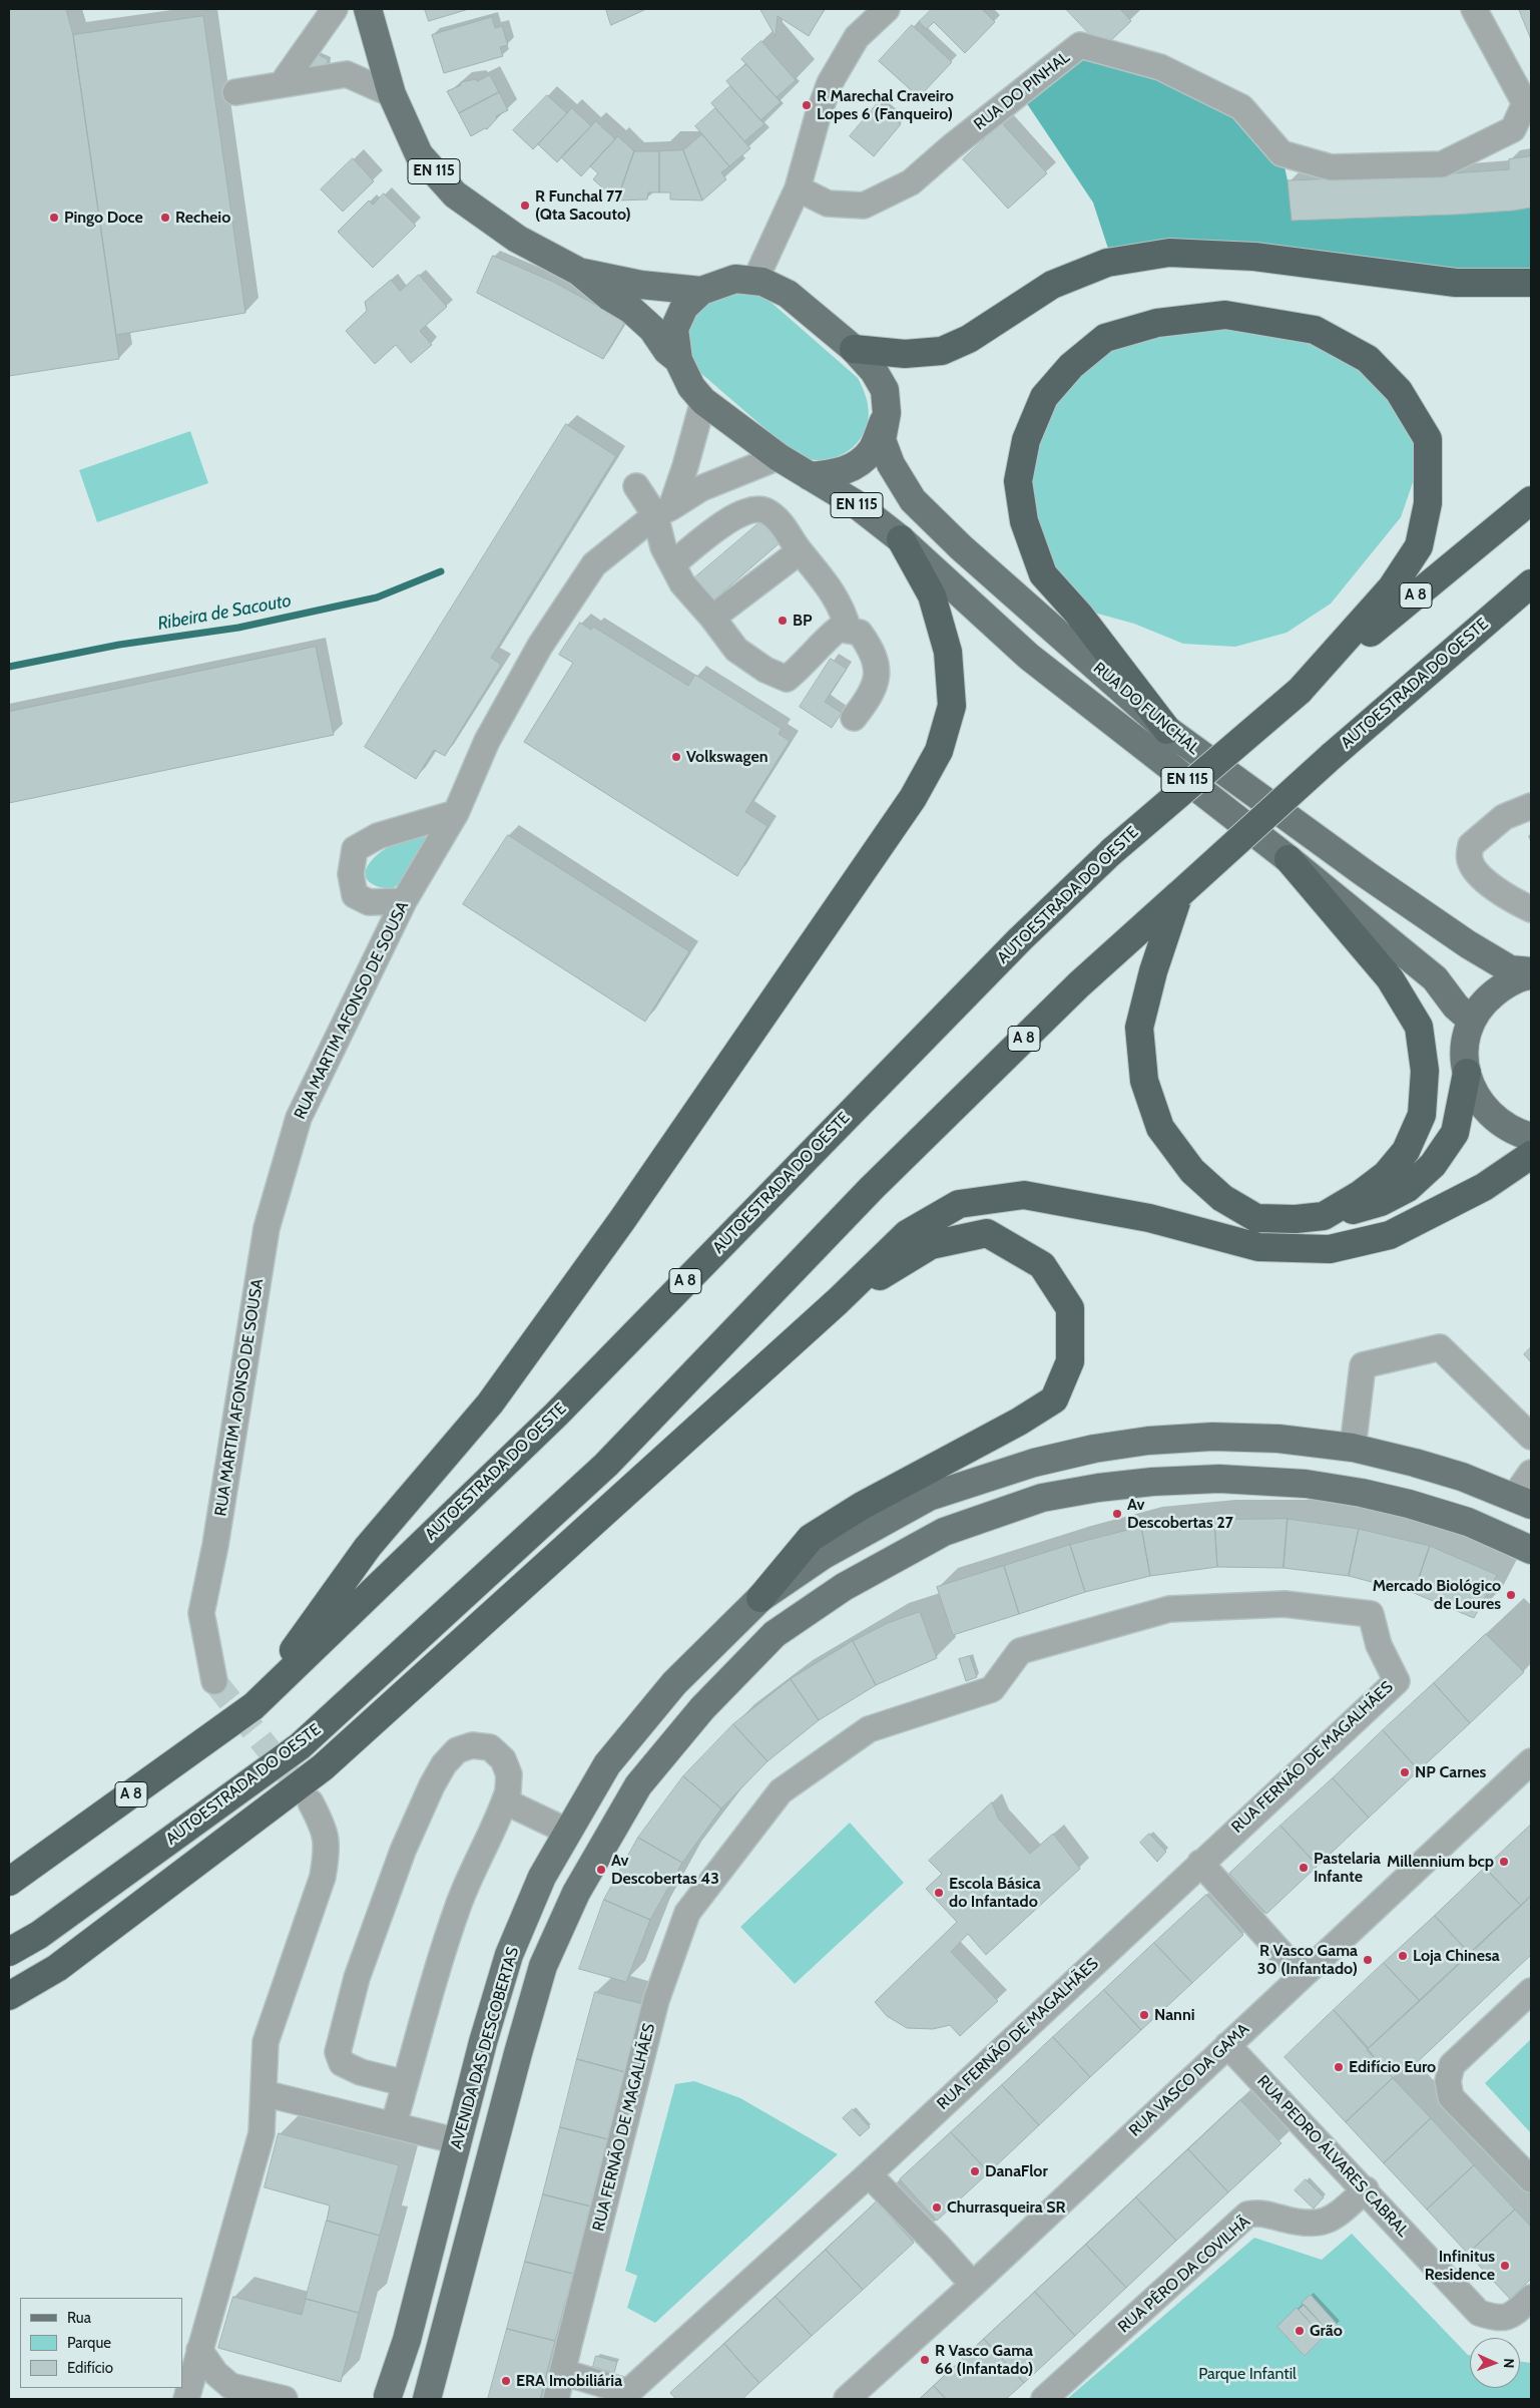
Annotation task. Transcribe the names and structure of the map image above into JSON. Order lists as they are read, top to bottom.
{
  "streets": {
    "highway": ["A 8", "AUTOESTRADA DO OESTE"],
    "main road": ["EN 115", "RUA DO FUNCHAL", "AVENIDA DAS DESCOBERTAS"],
    "street": [
      "RUA DO PINHAL",
      "RUA MARTIM AFONSO DE SOUSA",
      "RUA FERNÃO DE MAGALHÃES",
      "RUA VASCO DA GAMA",
      "RUA PEDRO ÁLVARES CABRAL",
      "RUA PÊRO DA COVILHÃ"
    ]
  },
  "crossings": [
    ["RUA DO FUNCHAL", "RUA MARTIM AFONSO DE SOUSA"],
    ["RUA VASCO DA GAMA", "RUA PEDRO ÁLVARES CABRAL"],
    ["RUA PEDRO ÁLVARES CABRAL", "RUA PÊRO DA COVILHÃ"]
  ],
  "water": ["Ribeira de Sacouto"],
  "parks": ["Parque Infantil"],
  "places": [
    "R Marechal Craveiro Lopes 6 (Fanqueiro)",
    "R Funchal 77 (Qta Sacouto)",
    "Pingo Doce",
    "Recheio",
    "BP",
    "Volkswagen",
    "Av Descobertas 27",
    "Mercado Biológico de Loures",
    "NP Carnes",
    "Millennium bcp",
    "Pastelaria Infante",
    "Av Descobertas 43",
    "Escola Básica do Infantado",
    "Loja Chinesa",
    "R Vasco Gama 30 (Infantado)",
    "Nanni",
    "Edifício Euro",
    "DanaFlor",
    "Churrasqueira SR",
    "Infinitus Residence",
    "Grão",
    "R Vasco Gama 66 (Infantado)",
    "ERA Imobiliária"
  ],
  "legend": ["Rua", "Parque", "Edifício"],
  "north": "right"
}
